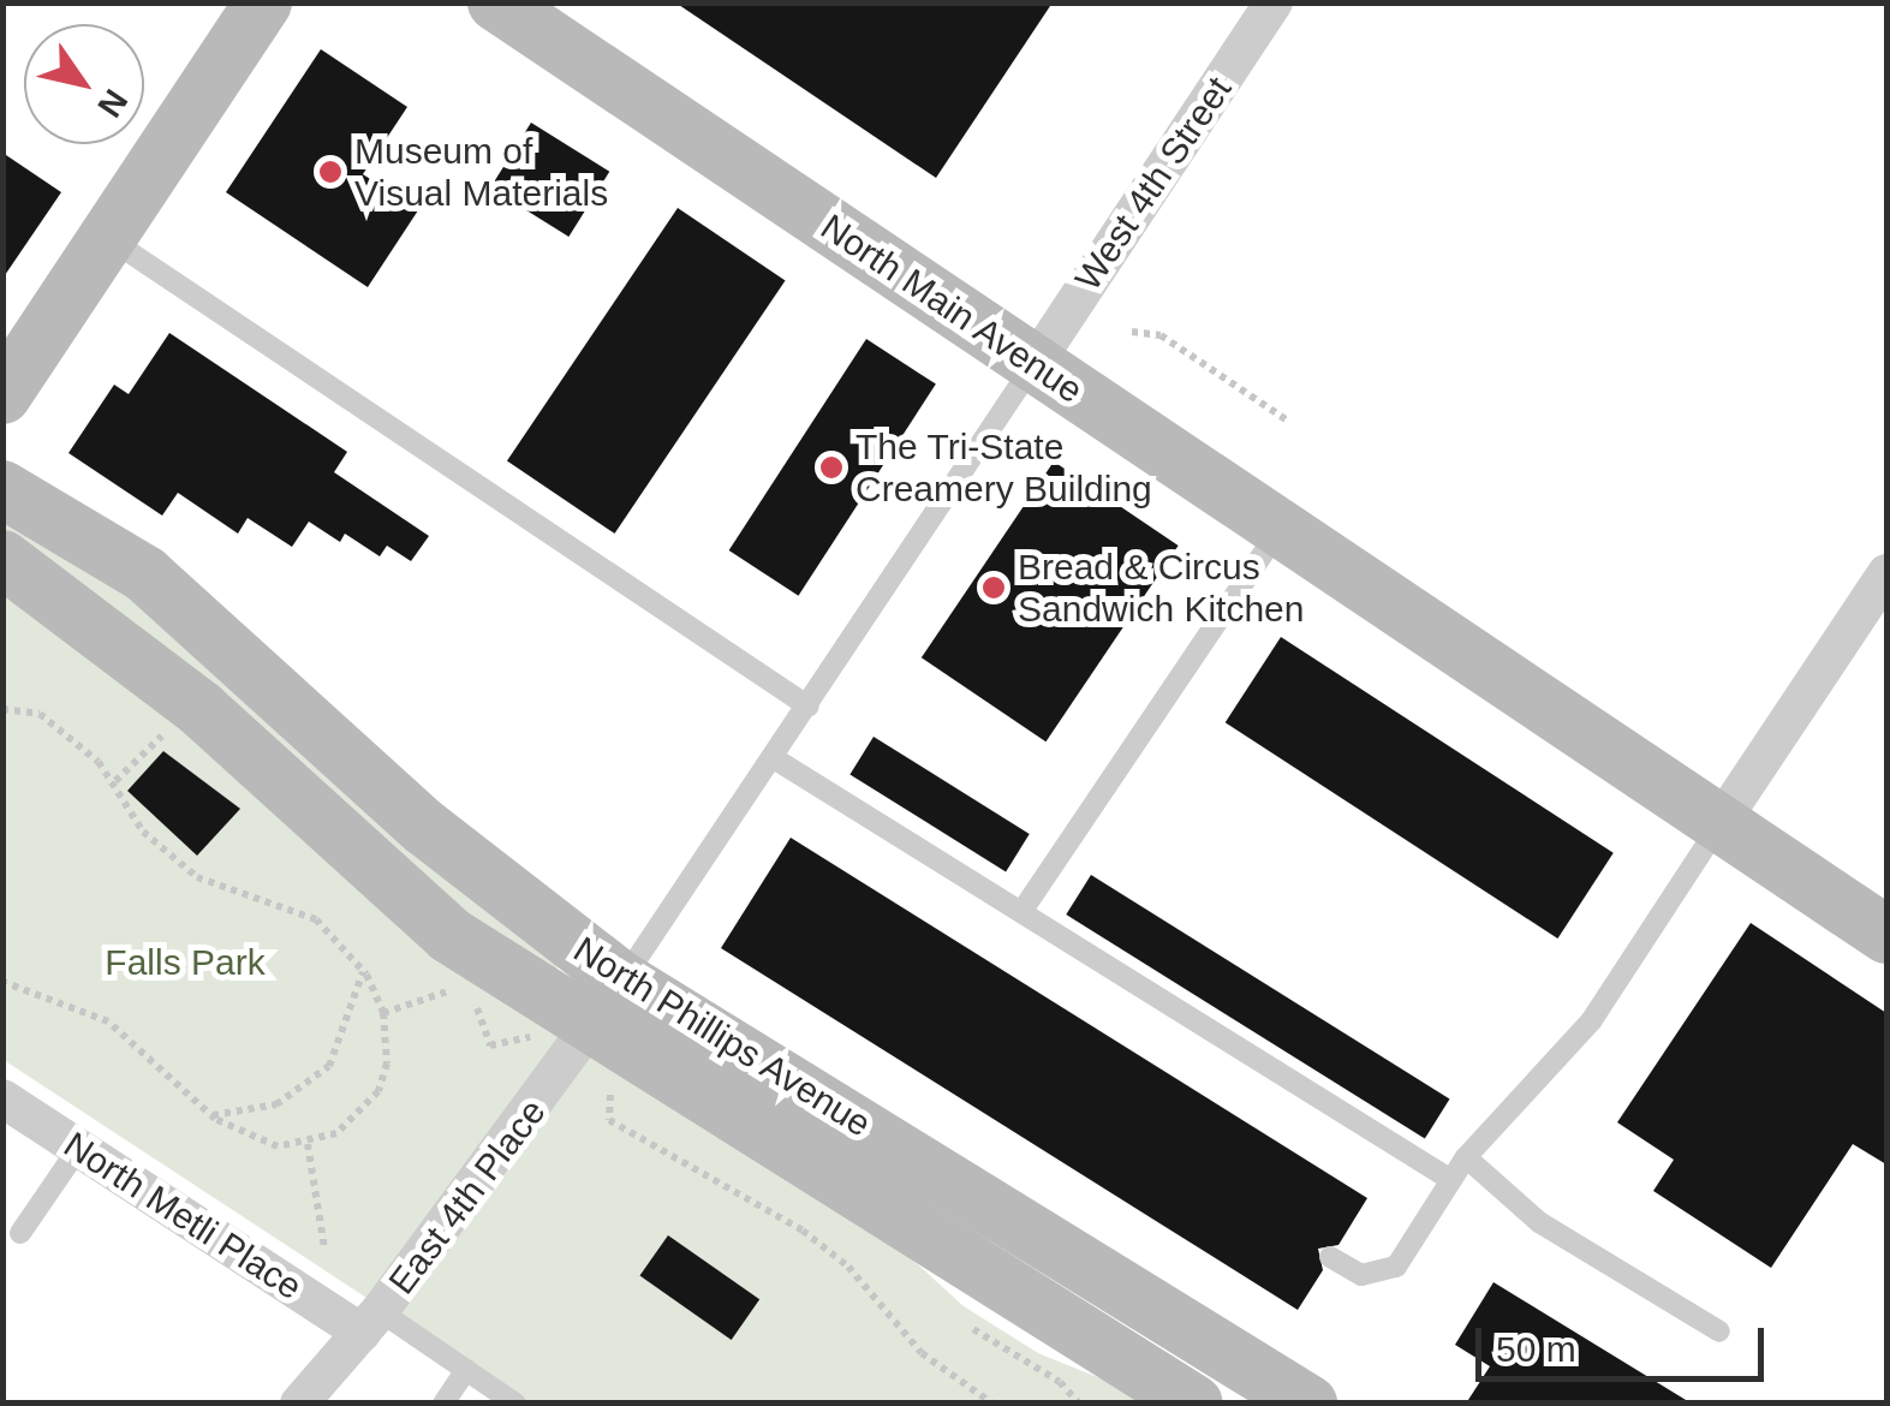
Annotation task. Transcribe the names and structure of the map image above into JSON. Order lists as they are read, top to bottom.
{
  "streets": {
    "street": [
      "West 4th Street",
      "North Main Avenue",
      "North Phillips Avenue",
      "East 4th Place",
      "North Metli Place"
    ]
  },
  "crossings": [
    ["West 4th Street", "North Main Avenue"],
    ["North Phillips Avenue", "East 4th Place"],
    ["East 4th Place", "North Metli Place"]
  ],
  "parks": ["Falls Park"],
  "places": ["Museum of Visual Materials", "The Tri-State Creamery Building", "Bread & Circus Sandwich Kitchen"],
  "scale_bar": "50 m",
  "north": "bottom right"
}
